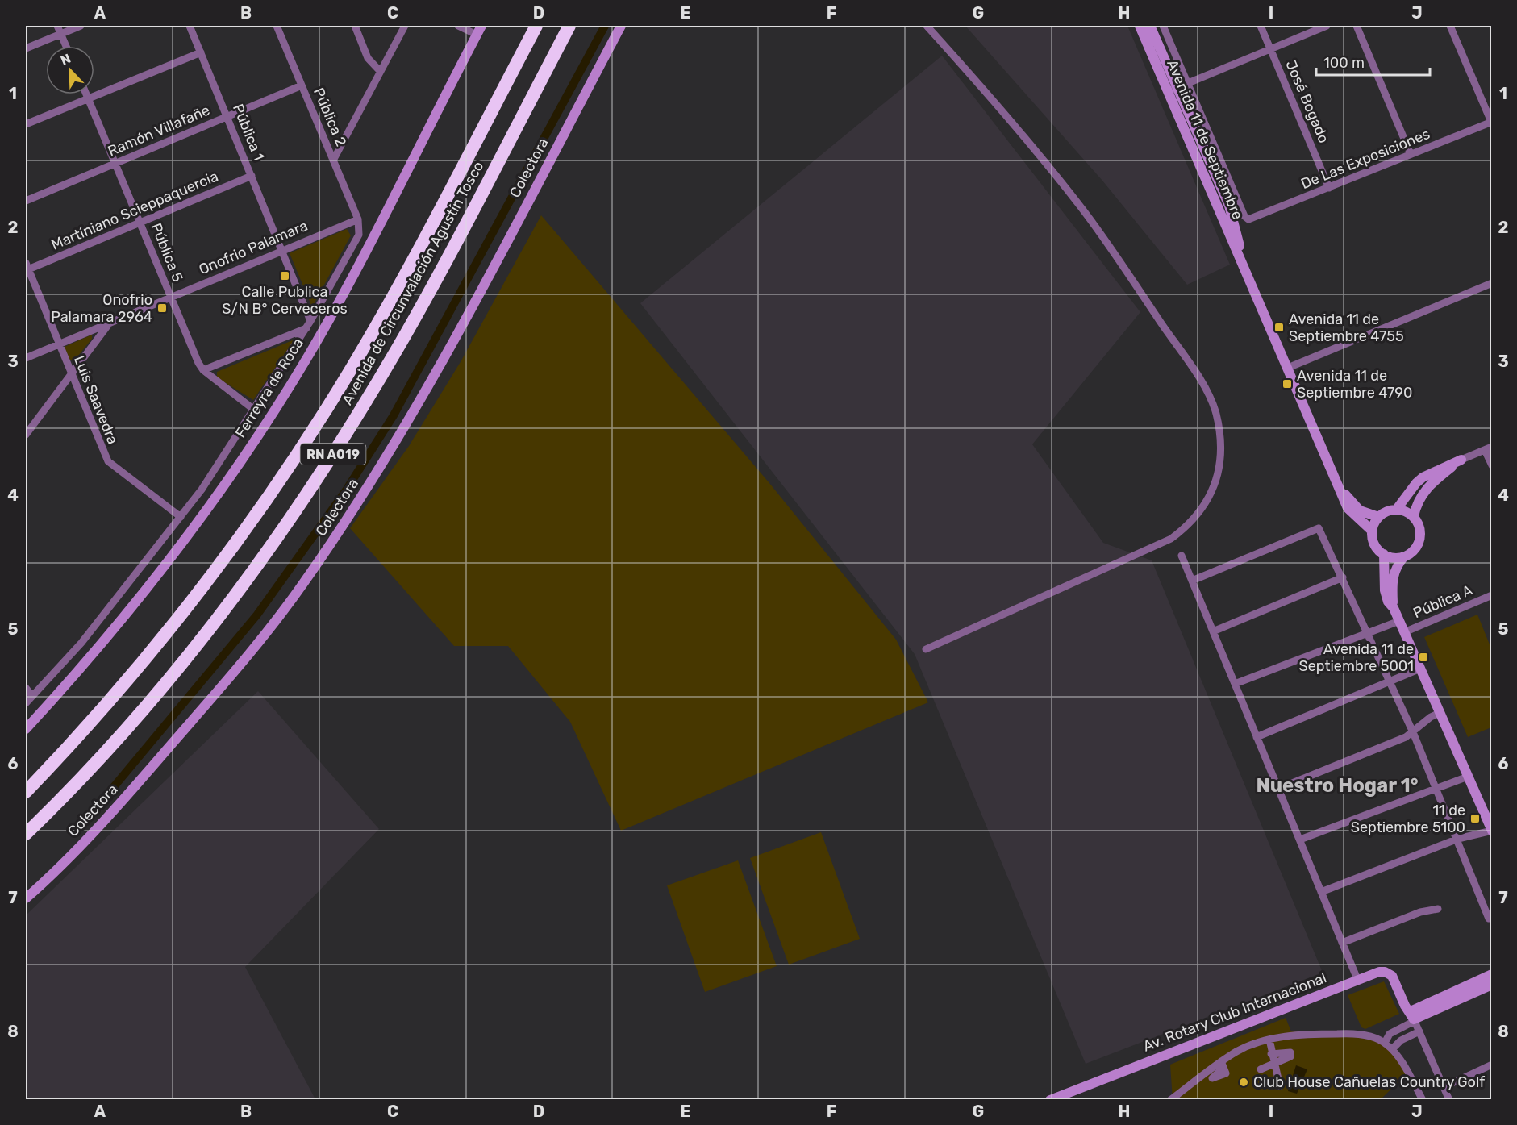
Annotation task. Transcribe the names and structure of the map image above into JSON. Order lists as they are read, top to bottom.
{
  "streets": {
    "highway": ["Avenida de Circunvalación Agustín Tosco", "RN A019"],
    "main road": [
      "Avenida 11 de Septiembre",
      "Colectora",
      "Ferreyra de Roca",
      "Av. Rotary Club Internacional"
    ],
    "street": [
      "José Bogado",
      "Pública 2",
      "Ramón Villafañe",
      "Pública 1",
      "De Las Exposiciones",
      "Martíniano Scieppaquercia",
      "Onofrio Palamara",
      "Pública 5",
      "Luis Saavedra",
      "Pública A"
    ]
  },
  "crossings": [
    ["José Bogado", "De Las Exposiciones"],
    ["Pública 2", "Ramón Villafañe"],
    ["Pública 2", "Onofrio Palamara"],
    ["Ramón Villafañe", "Pública 1"],
    ["Ramón Villafañe", "Pública 5"],
    ["Pública 1", "Martíniano Scieppaquercia"],
    ["Pública 1", "Onofrio Palamara"],
    ["Martíniano Scieppaquercia", "Pública 5"],
    ["Martíniano Scieppaquercia", "Luis Saavedra"],
    ["Onofrio Palamara", "Pública 5"],
    ["Onofrio Palamara", "Luis Saavedra"]
  ],
  "districts": ["Nuestro Hogar 1°"],
  "places": {
    "transit": [
      "Calle Publica S/N B° Cerveceros",
      "Onofrio Palamara 2964",
      "Avenida 11 de Septiembre 4755",
      "Avenida 11 de Septiembre 4790",
      "Avenida 11 de Septiembre 5001",
      "11 de Septiembre 5100"
    ],
    "other": ["Club House Cañuelas Country Golf"]
  },
  "scale_bar": "100 m",
  "north": "top left",
  "grid": {
    "columns": [
      "A",
      "B",
      "C",
      "D",
      "E",
      "F",
      "G",
      "H",
      "I",
      "J"
    ],
    "rows": [
      "1",
      "2",
      "3",
      "4",
      "5",
      "6",
      "7",
      "8"
    ]
  }
}
